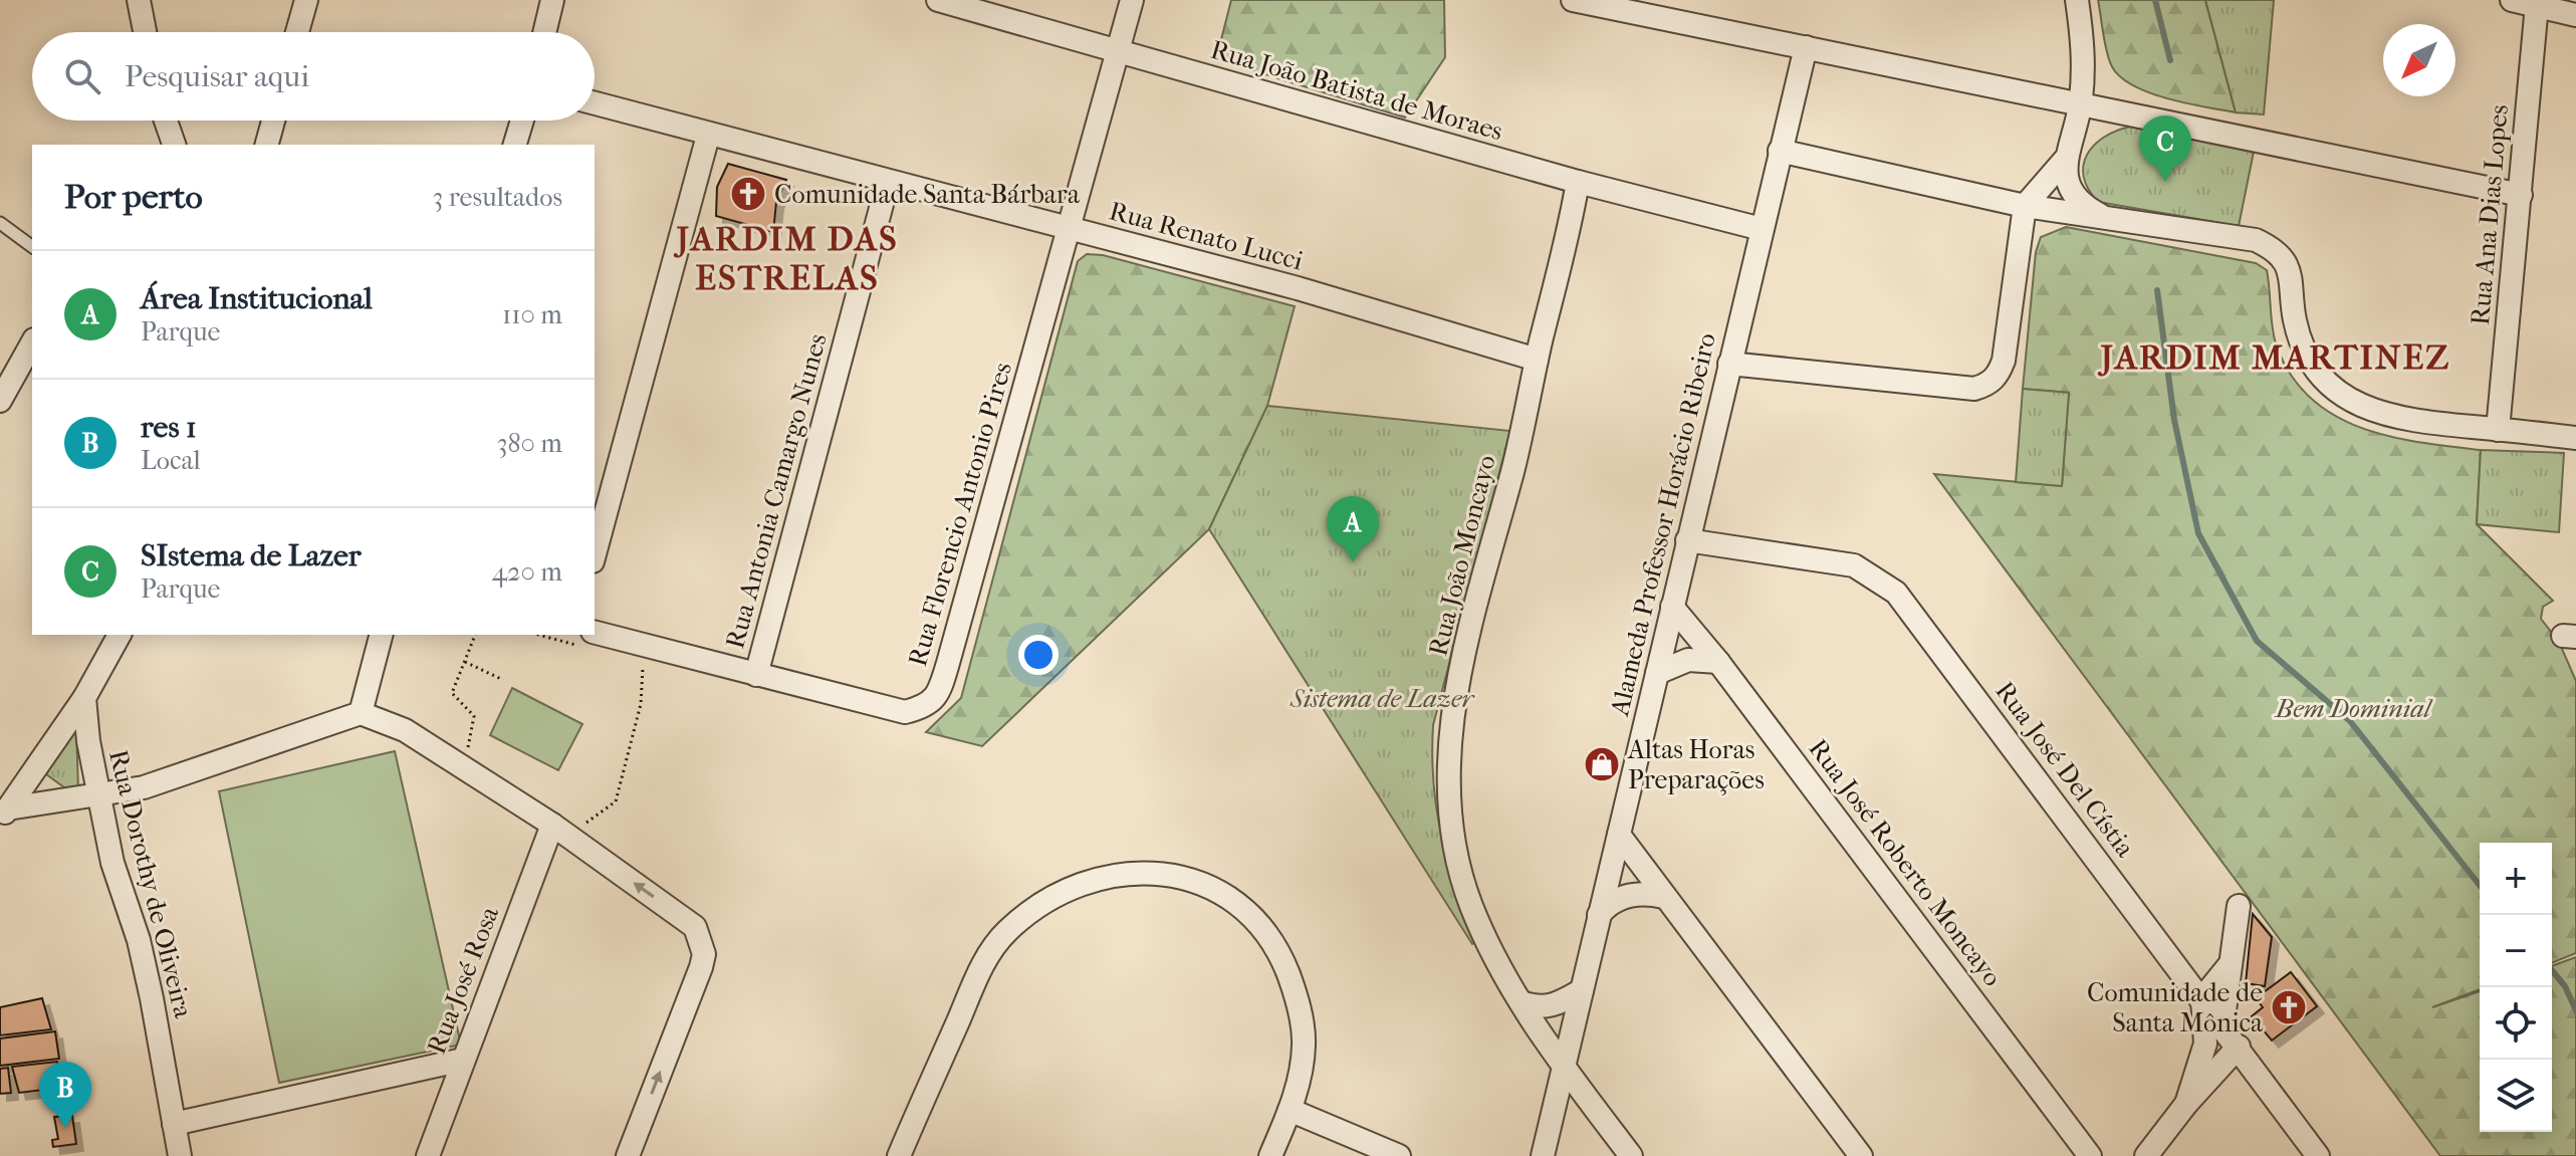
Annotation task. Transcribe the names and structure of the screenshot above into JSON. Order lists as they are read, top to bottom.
{
  "streets": {
    "street": [
      "Rua João Batista de Moraes",
      "Rua Ana Dias Lopes",
      "Rua Renato Lucci",
      "Rua Antonia Camargo Nunes",
      "Rua Florencio Antonio Pires",
      "Alameda Professor Horácio Ribeiro",
      "Rua João Moncayo",
      "Rua José Del Cístia",
      "Rua José Roberto Moncayo",
      "Rua Dorothy de Oliveira",
      "Rua José Rosa"
    ]
  },
  "crossings": [
    ["Rua João Batista de Moraes", "Rua Florencio Antonio Pires"],
    ["Rua João Batista de Moraes", "Alameda Professor Horácio Ribeiro"],
    ["Rua João Batista de Moraes", "Rua João Moncayo"],
    ["Rua Renato Lucci", "Rua Antonia Camargo Nunes"],
    ["Rua Renato Lucci", "Rua Florencio Antonio Pires"],
    ["Rua Renato Lucci", "Rua João Moncayo"],
    ["Rua Antonia Camargo Nunes", "Rua Florencio Antonio Pires"],
    ["Alameda Professor Horácio Ribeiro", "Rua João Moncayo"],
    ["Alameda Professor Horácio Ribeiro", "Rua José Del Cístia"],
    ["Alameda Professor Horácio Ribeiro", "Rua José Roberto Moncayo"]
  ],
  "districts": ["JARDIM DAS ESTRELAS", "JARDIM MARTINEZ"],
  "parks": ["Sistema de Lazer", "Bem Dominial"],
  "places": {
    "church": ["Comunidade Santa Bárbara", "Comunidade de Santa Mônica"],
    "shop": ["Altas Horas Preparações"]
  },
  "north": "bottom left",
  "page": {
    "search": "Pesquisar aqui",
    "pins": ["C", "A", "B"],
    "heading": ["Por perto", "3 resultados"],
    "list": [
      {
        "mark": "A",
        "name": "Área Institucional",
        "note": "Parque",
        "value": "110 m"
      },
      {
        "mark": "B",
        "name": "res 1",
        "note": "Local",
        "value": "380 m"
      },
      {
        "mark": "C",
        "name": "SIstema de Lazer",
        "note": "Parque",
        "value": "420 m"
      }
    ],
    "map_buttons": ["+", "−"]
  }
}
